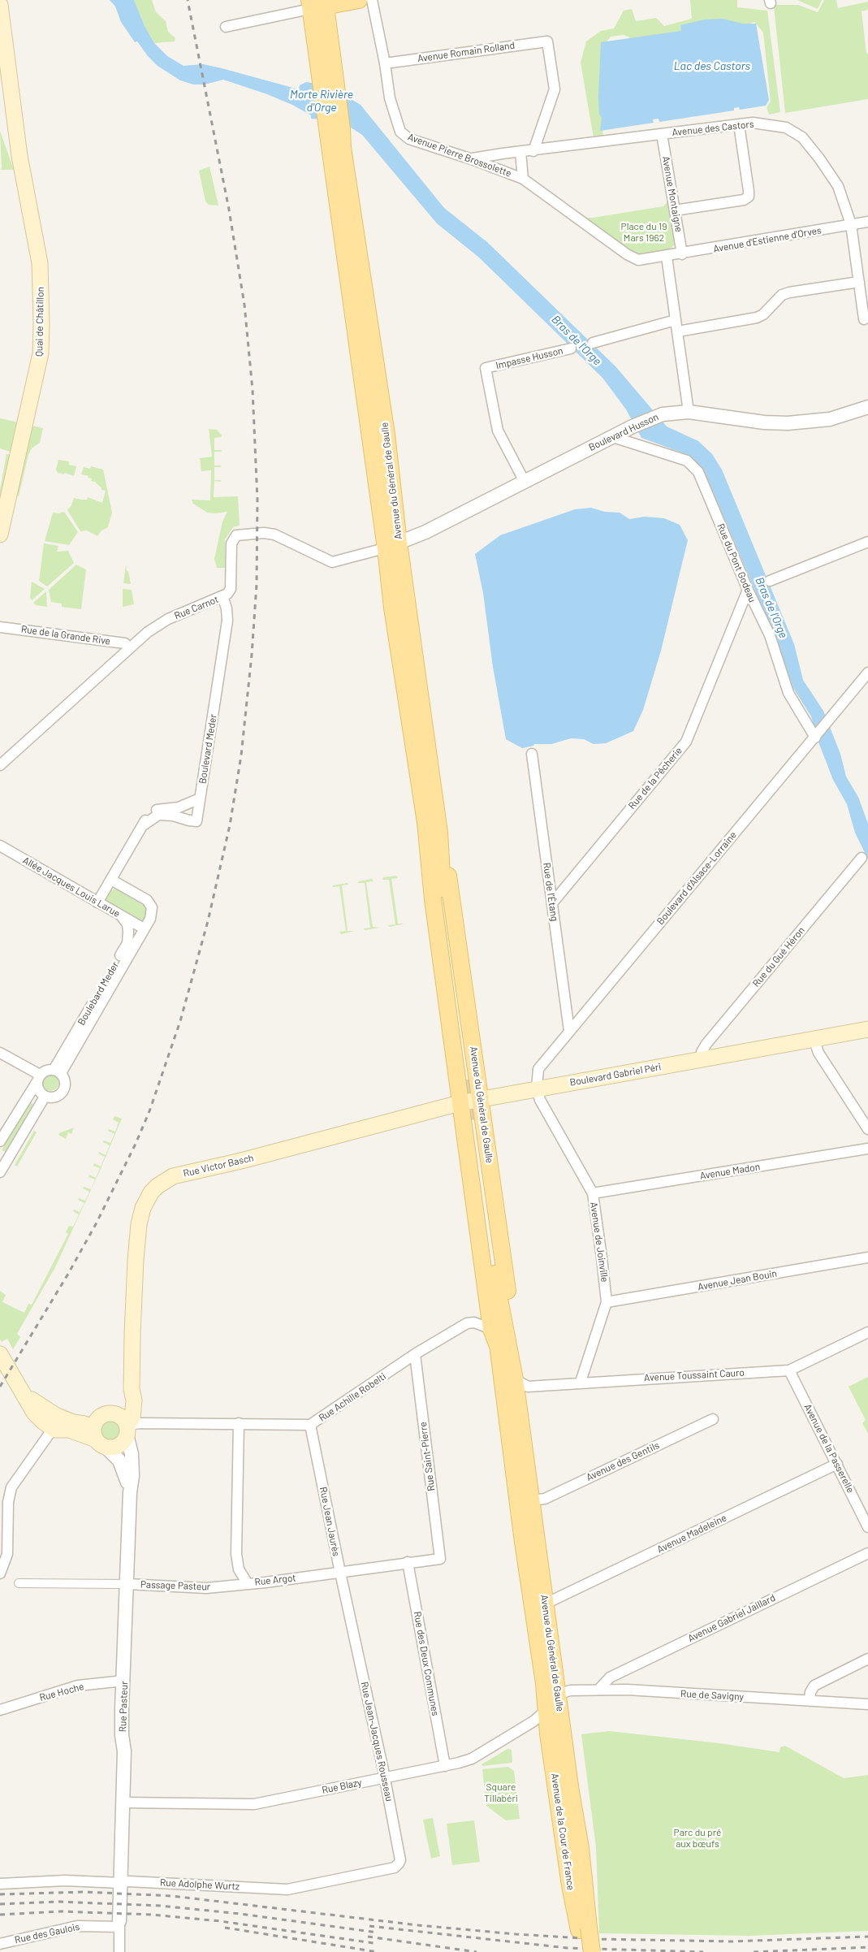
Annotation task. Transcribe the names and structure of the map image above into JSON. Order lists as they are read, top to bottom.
{
  "streets": {
    "main road": [
      "Quai de Châtillon",
      "Avenue du Général de Gaulle",
      "Boulevard Gabriel Péri",
      "Rue Victor Basch",
      "Avenue de la Cour de France"
    ],
    "street": [
      "Avenue Romain Rolland",
      "Avenue des Castors",
      "Avenue Pierre Brossolette",
      "Avenue Montaigne",
      "Avenue d'Estienne d'Orves",
      "Impasse Husson",
      "Boulevard Husson",
      "Rue du Pont Godeau",
      "Rue Carnot",
      "Rue de la Grande Rive",
      "Boulevard Meder",
      "Rue de la Pêcherie",
      "Boulevard d'Alsace-Lorraine",
      "Allée Jacques Louis Larue",
      "Rue de l'Étang",
      "Rue du Gué Héron",
      "Boulebard Meder",
      "Avenue Madon",
      "Avenue de Joinville",
      "Avenue Jean Bouin",
      "Avenue Toussaint Cauro",
      "Rue Achille Robelti",
      "Avenue de la Passerelle",
      "Rue Saint-Pierre",
      "Avenue des Gentils",
      "Rue Jean Jaurès",
      "Avenue Madeleine",
      "Rue Argot",
      "Passage Pasteur",
      "Avenue Gabriel Jaillard",
      "Rue des Deux Communes",
      "Rue Hoche",
      "Rue de Savigny",
      "Rue Pasteur",
      "Rue Jean-Jacques Rousseau",
      "Rue Blazy",
      "Rue Adolphe Wurtz",
      "Rue des Gaulois"
    ]
  },
  "crossings": [
    ["Avenue Romain Rolland", "Avenue des Castors"],
    ["Avenue Romain Rolland", "Avenue Pierre Brossolette"],
    ["Avenue des Castors", "Avenue Pierre Brossolette"],
    ["Avenue des Castors", "Avenue Montaigne"],
    ["Avenue des Castors", "Avenue d'Estienne d'Orves"],
    ["Avenue Pierre Brossolette", "Avenue d'Estienne d'Orves"],
    ["Avenue Montaigne", "Avenue d'Estienne d'Orves"],
    ["Impasse Husson", "Boulevard Husson"],
    ["Boulevard Husson", "Avenue du Général de Gaulle"],
    ["Boulevard Husson", "Rue du Pont Godeau"],
    ["Boulevard Husson", "Rue Carnot"],
    ["Avenue du Général de Gaulle", "Rue Carnot"],
    ["Avenue du Général de Gaulle", "Boulevard Gabriel Péri"],
    ["Avenue du Général de Gaulle", "Rue Victor Basch"],
    ["Avenue du Général de Gaulle", "Avenue Toussaint Cauro"],
    ["Avenue du Général de Gaulle", "Rue Achille Robelti"],
    ["Avenue du Général de Gaulle", "Avenue des Gentils"],
    ["Avenue du Général de Gaulle", "Avenue Madeleine"],
    ["Avenue du Général de Gaulle", "Rue de Savigny"],
    ["Avenue du Général de Gaulle", "Avenue de la Cour de France"],
    ["Rue du Pont Godeau", "Rue de la Pêcherie"],
    ["Rue du Pont Godeau", "Boulevard d'Alsace-Lorraine"],
    ["Rue Carnot", "Rue de la Grande Rive"],
    ["Rue Carnot", "Boulevard Meder"],
    ["Boulevard Meder", "Allée Jacques Louis Larue"],
    ["Rue de la Pêcherie", "Rue de l'Étang"],
    ["Boulevard d'Alsace-Lorraine", "Rue de l'Étang"],
    ["Boulevard d'Alsace-Lorraine", "Boulevard Gabriel Péri"],
    ["Boulevard d'Alsace-Lorraine", "Avenue de Joinville"],
    ["Allée Jacques Louis Larue", "Boulebard Meder"],
    ["Rue du Gué Héron", "Boulevard Gabriel Péri"],
    ["Boulevard Gabriel Péri", "Rue Victor Basch"],
    ["Boulevard Gabriel Péri", "Avenue de Joinville"],
    ["Rue Victor Basch", "Rue Achille Robelti"],
    ["Rue Victor Basch", "Rue Pasteur"],
    ["Avenue Madon", "Avenue de Joinville"],
    ["Avenue de Joinville", "Avenue Jean Bouin"],
    ["Avenue de Joinville", "Avenue Toussaint Cauro"],
    ["Avenue Toussaint Cauro", "Avenue de la Passerelle"],
    ["Rue Achille Robelti", "Rue Saint-Pierre"],
    ["Rue Achille Robelti", "Rue Jean Jaurès"],
    ["Rue Achille Robelti", "Rue Argot"],
    ["Rue Achille Robelti", "Rue Pasteur"],
    ["Avenue de la Passerelle", "Avenue Madeleine"],
    ["Rue Saint-Pierre", "Rue Argot"],
    ["Rue Jean Jaurès", "Rue Argot"],
    ["Rue Jean Jaurès", "Rue Jean-Jacques Rousseau"],
    ["Rue Argot", "Passage Pasteur"],
    ["Rue Argot", "Rue des Deux Communes"],
    ["Passage Pasteur", "Rue Pasteur"],
    ["Avenue Gabriel Jaillard", "Rue de Savigny"],
    ["Rue des Deux Communes", "Rue Blazy"],
    ["Rue Hoche", "Rue Pasteur"],
    ["Rue Pasteur", "Rue Blazy"],
    ["Rue Pasteur", "Rue Adolphe Wurtz"],
    ["Rue Pasteur", "Rue des Gaulois"],
    ["Rue Jean-Jacques Rousseau", "Rue Blazy"],
    ["Rue Jean-Jacques Rousseau", "Rue Adolphe Wurtz"],
    ["Rue Blazy", "Avenue de la Cour de France"]
  ],
  "water": ["Lac des Castors", "Morte Rivière d'Orge", "Bras de l'Orge"],
  "parks": ["Place du 19 Mars 1962", "Square Tillabéri", "Parc du pré aux bœufs"]
}
